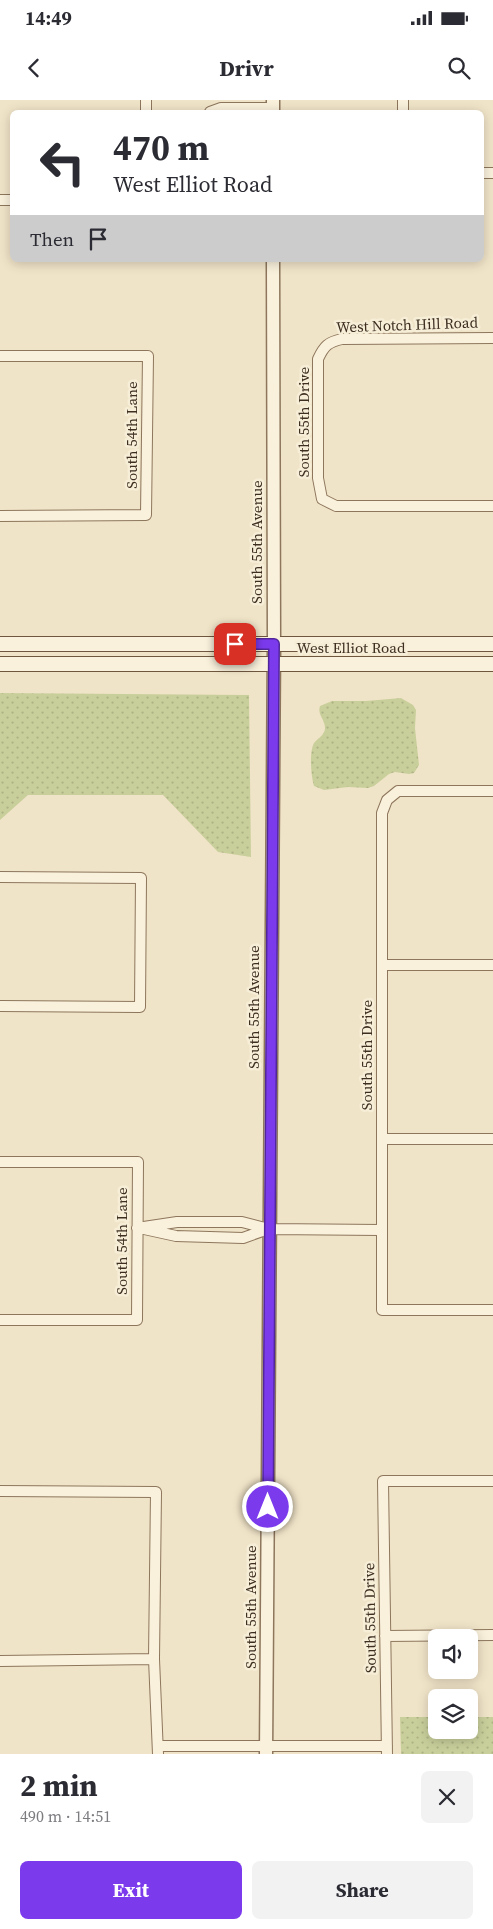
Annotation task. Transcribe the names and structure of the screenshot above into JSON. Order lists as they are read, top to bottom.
{
  "streets": {
    "main road": ["West Elliot Road"],
    "street": [
      "West Notch Hill Road",
      "South 55th Drive",
      "South 54th Lane",
      "South 55th Avenue"
    ]
  },
  "crossings": [
    ["West Notch Hill Road", "South 55th Drive"],
    ["South 55th Avenue", "West Elliot Road"]
  ],
  "page": {
    "status": "14:49",
    "header": "Drivr",
    "turn": ["470 m", "West Elliot Road"],
    "then": "Then",
    "heading": ["2 min", "490 m · 14:51"],
    "buttons": ["Exit", "Share"]
  }
}
